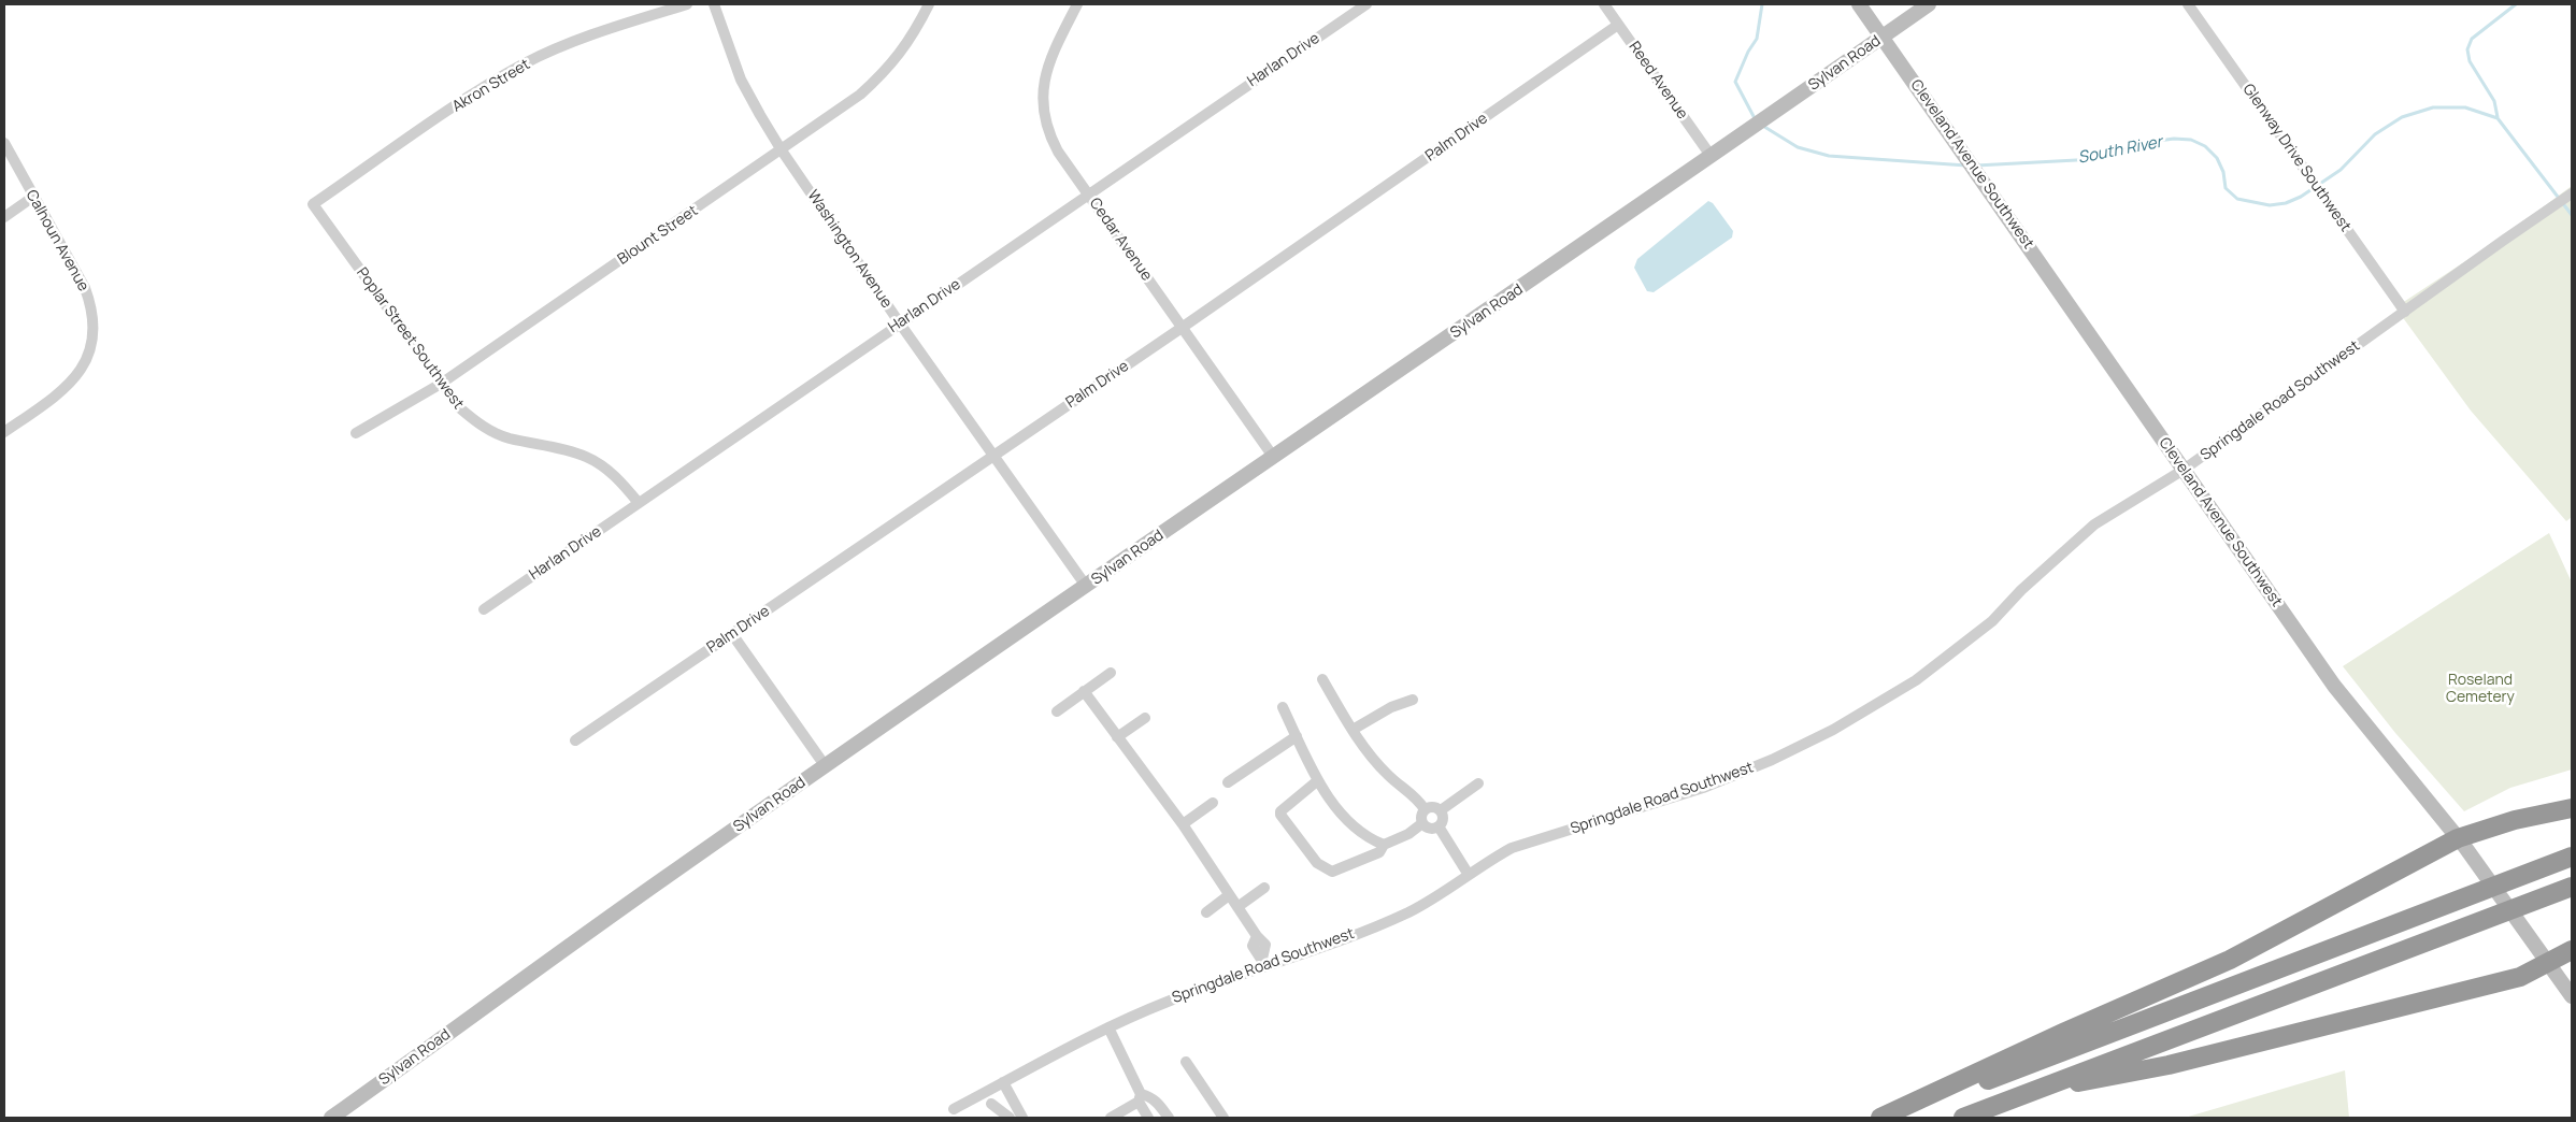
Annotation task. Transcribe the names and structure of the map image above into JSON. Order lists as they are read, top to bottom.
{
  "streets": {
    "main road": ["Sylvan Road", "Cleveland Avenue Southwest"],
    "street": [
      "Harlan Drive",
      "Reed Avenue",
      "Akron Street",
      "Palm Drive",
      "Glenway Drive Southwest",
      "Blount Street",
      "Cedar Avenue",
      "Calhoun Avenue",
      "Washington Avenue",
      "Poplar Street Southwest",
      "Springdale Road Southwest"
    ]
  },
  "crossings": [
    ["Harlan Drive", "Cedar Avenue"],
    ["Harlan Drive", "Washington Avenue"],
    ["Harlan Drive", "Poplar Street Southwest"],
    ["Sylvan Road", "Reed Avenue"],
    ["Sylvan Road", "Cleveland Avenue Southwest"],
    ["Sylvan Road", "Cedar Avenue"],
    ["Sylvan Road", "Washington Avenue"],
    ["Reed Avenue", "Palm Drive"],
    ["Akron Street", "Poplar Street Southwest"],
    ["Palm Drive", "Cedar Avenue"],
    ["Palm Drive", "Washington Avenue"],
    ["Glenway Drive Southwest", "Springdale Road Southwest"],
    ["Cleveland Avenue Southwest", "Springdale Road Southwest"],
    ["Blount Street", "Washington Avenue"],
    ["Blount Street", "Poplar Street Southwest"]
  ],
  "water": ["South River"],
  "parks": ["Roseland Cemetery"]
}
